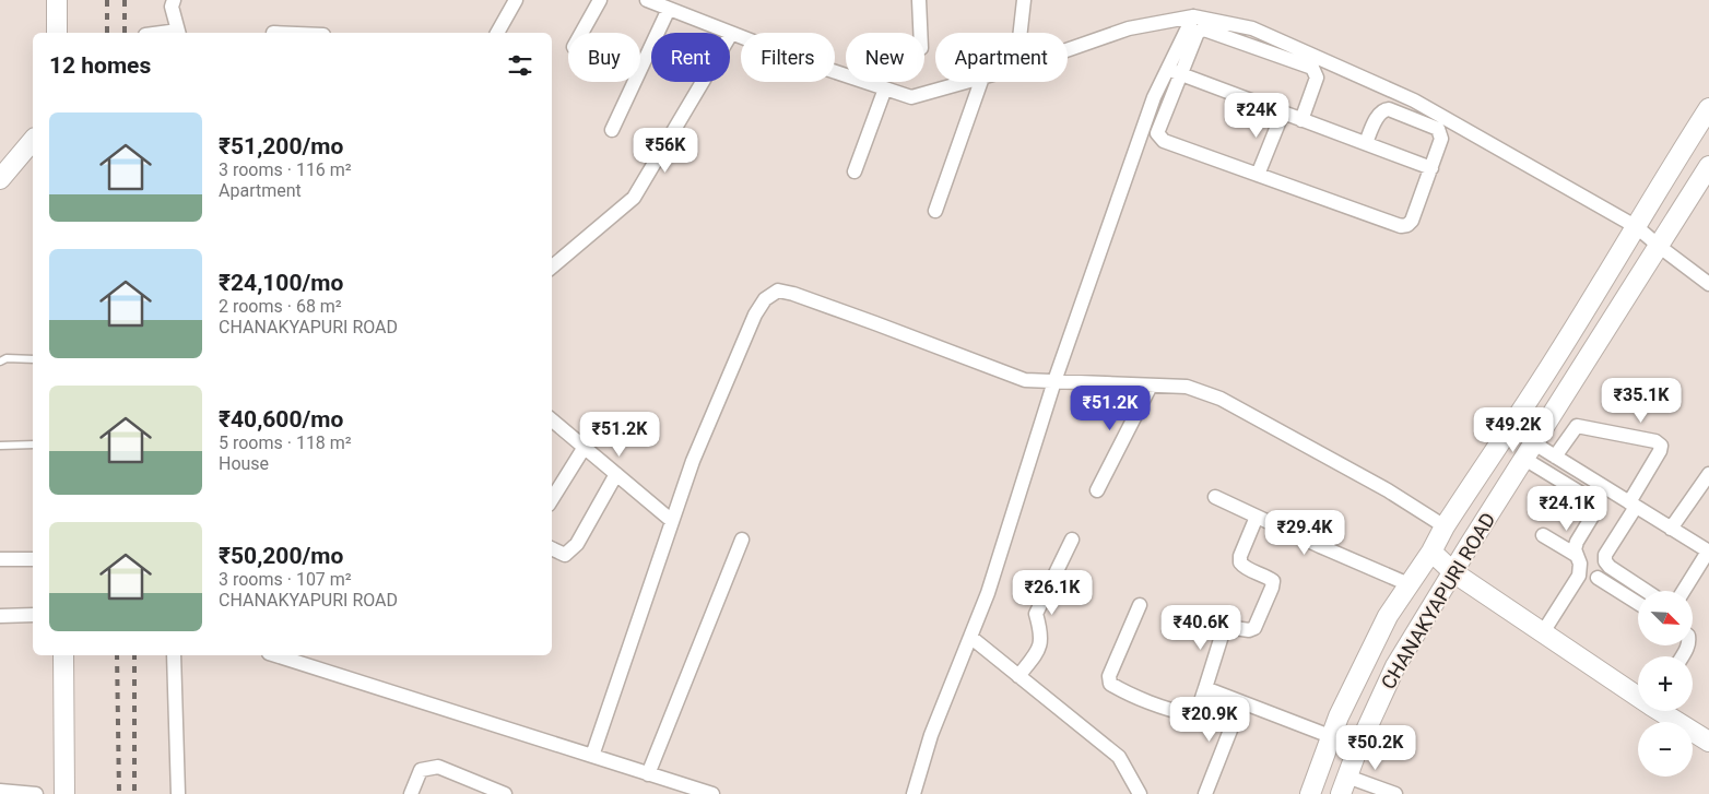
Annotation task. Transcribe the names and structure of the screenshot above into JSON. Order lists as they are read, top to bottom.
{
  "streets": {
    "street": ["CHANAKYAPURI ROAD"]
  },
  "north": "bottom right",
  "page": {
    "chip": [
      "Buy",
      "Rent",
      "Filters",
      "New",
      "Apartment"
    ],
    "heading": "12 homes",
    "price": [
      "₹24K",
      "₹56K",
      "₹35.1K",
      "₹51.2K",
      "₹49.2K",
      "₹51.2K",
      "₹24.1K",
      "₹29.4K",
      "₹26.1K",
      "₹40.6K",
      "₹20.9K",
      "₹50.2K"
    ],
    "list": [
      {
        "name": "₹51,200/mo",
        "note": "3 rooms · 116 m² · Apartment"
      },
      {
        "name": "₹24,100/mo",
        "note": "2 rooms · 68 m² · CHANAKYAPURI ROAD"
      },
      {
        "name": "₹40,600/mo",
        "note": "5 rooms · 118 m² · House"
      },
      {
        "name": "₹50,200/mo",
        "note": "3 rooms · 107 m² · CHANAKYAPURI ROAD"
      }
    ],
    "map_buttons": ["+", "−"]
  }
}
